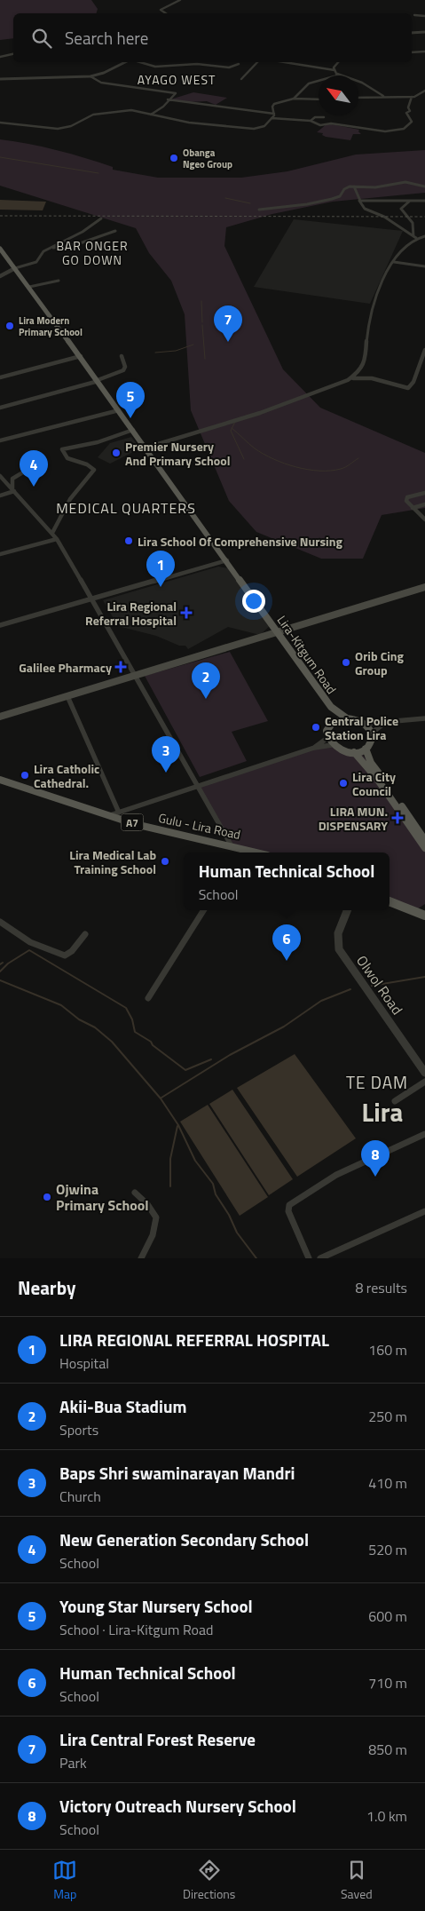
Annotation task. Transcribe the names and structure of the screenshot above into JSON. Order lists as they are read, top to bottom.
{
  "streets": {
    "main road": ["Lira-Kitgum Road", "A7", "Gulu - Lira Road"],
    "street": ["Olwol Road"]
  },
  "districts": [
    "AYAGO WEST",
    "BAR ONGER GO DOWN",
    "MEDICAL QUARTERS",
    "TE DAM",
    "Lira"
  ],
  "places": {
    "other": [
      "Obanga Ngeo Group",
      "Lira Modern Primary School",
      "Premier Nursery And Primary School",
      "Lira School Of Comprehensive Nursing",
      "Orib Cing Group",
      "Central Police Station Lira",
      "Lira Catholic Cathedral.",
      "Lira City Council",
      "Lira Medical Lab Training School",
      "Ojwina Primary School"
    ],
    "health": ["Lira Regional Referral Hospital", "Galilee Pharmacy", "LIRA MUN. DISPENSARY"]
  },
  "north": "top left",
  "page": {
    "search": "Search here",
    "pins": [
      "7",
      "5",
      "4",
      "1",
      "2",
      "3",
      "6",
      "8"
    ],
    "popup": ["Human Technical School", "School"],
    "heading": ["Nearby", "8 results"],
    "list": [
      {
        "mark": "1",
        "name": "LIRA REGIONAL REFERRAL HOSPITAL",
        "note": "Hospital",
        "value": "160 m"
      },
      {
        "mark": "2",
        "name": "Akii-Bua Stadium",
        "note": "Sports",
        "value": "250 m"
      },
      {
        "mark": "3",
        "name": "Baps Shri swaminarayan Mandri",
        "note": "Church",
        "value": "410 m"
      },
      {
        "mark": "4",
        "name": "New Generation Secondary School",
        "note": "School",
        "value": "520 m"
      },
      {
        "mark": "5",
        "name": "Young Star Nursery School",
        "note": "School · Lira-Kitgum Road",
        "value": "600 m"
      },
      {
        "mark": "6",
        "name": "Human Technical School",
        "note": "School",
        "value": "710 m"
      },
      {
        "mark": "7",
        "name": "Lira Central Forest Reserve",
        "note": "Park",
        "value": "850 m"
      },
      {
        "mark": "8",
        "name": "Victory Outreach Nursery School",
        "note": "School",
        "value": "1.0 km"
      }
    ],
    "nav": ["Map", "Directions", "Saved"]
  }
}
